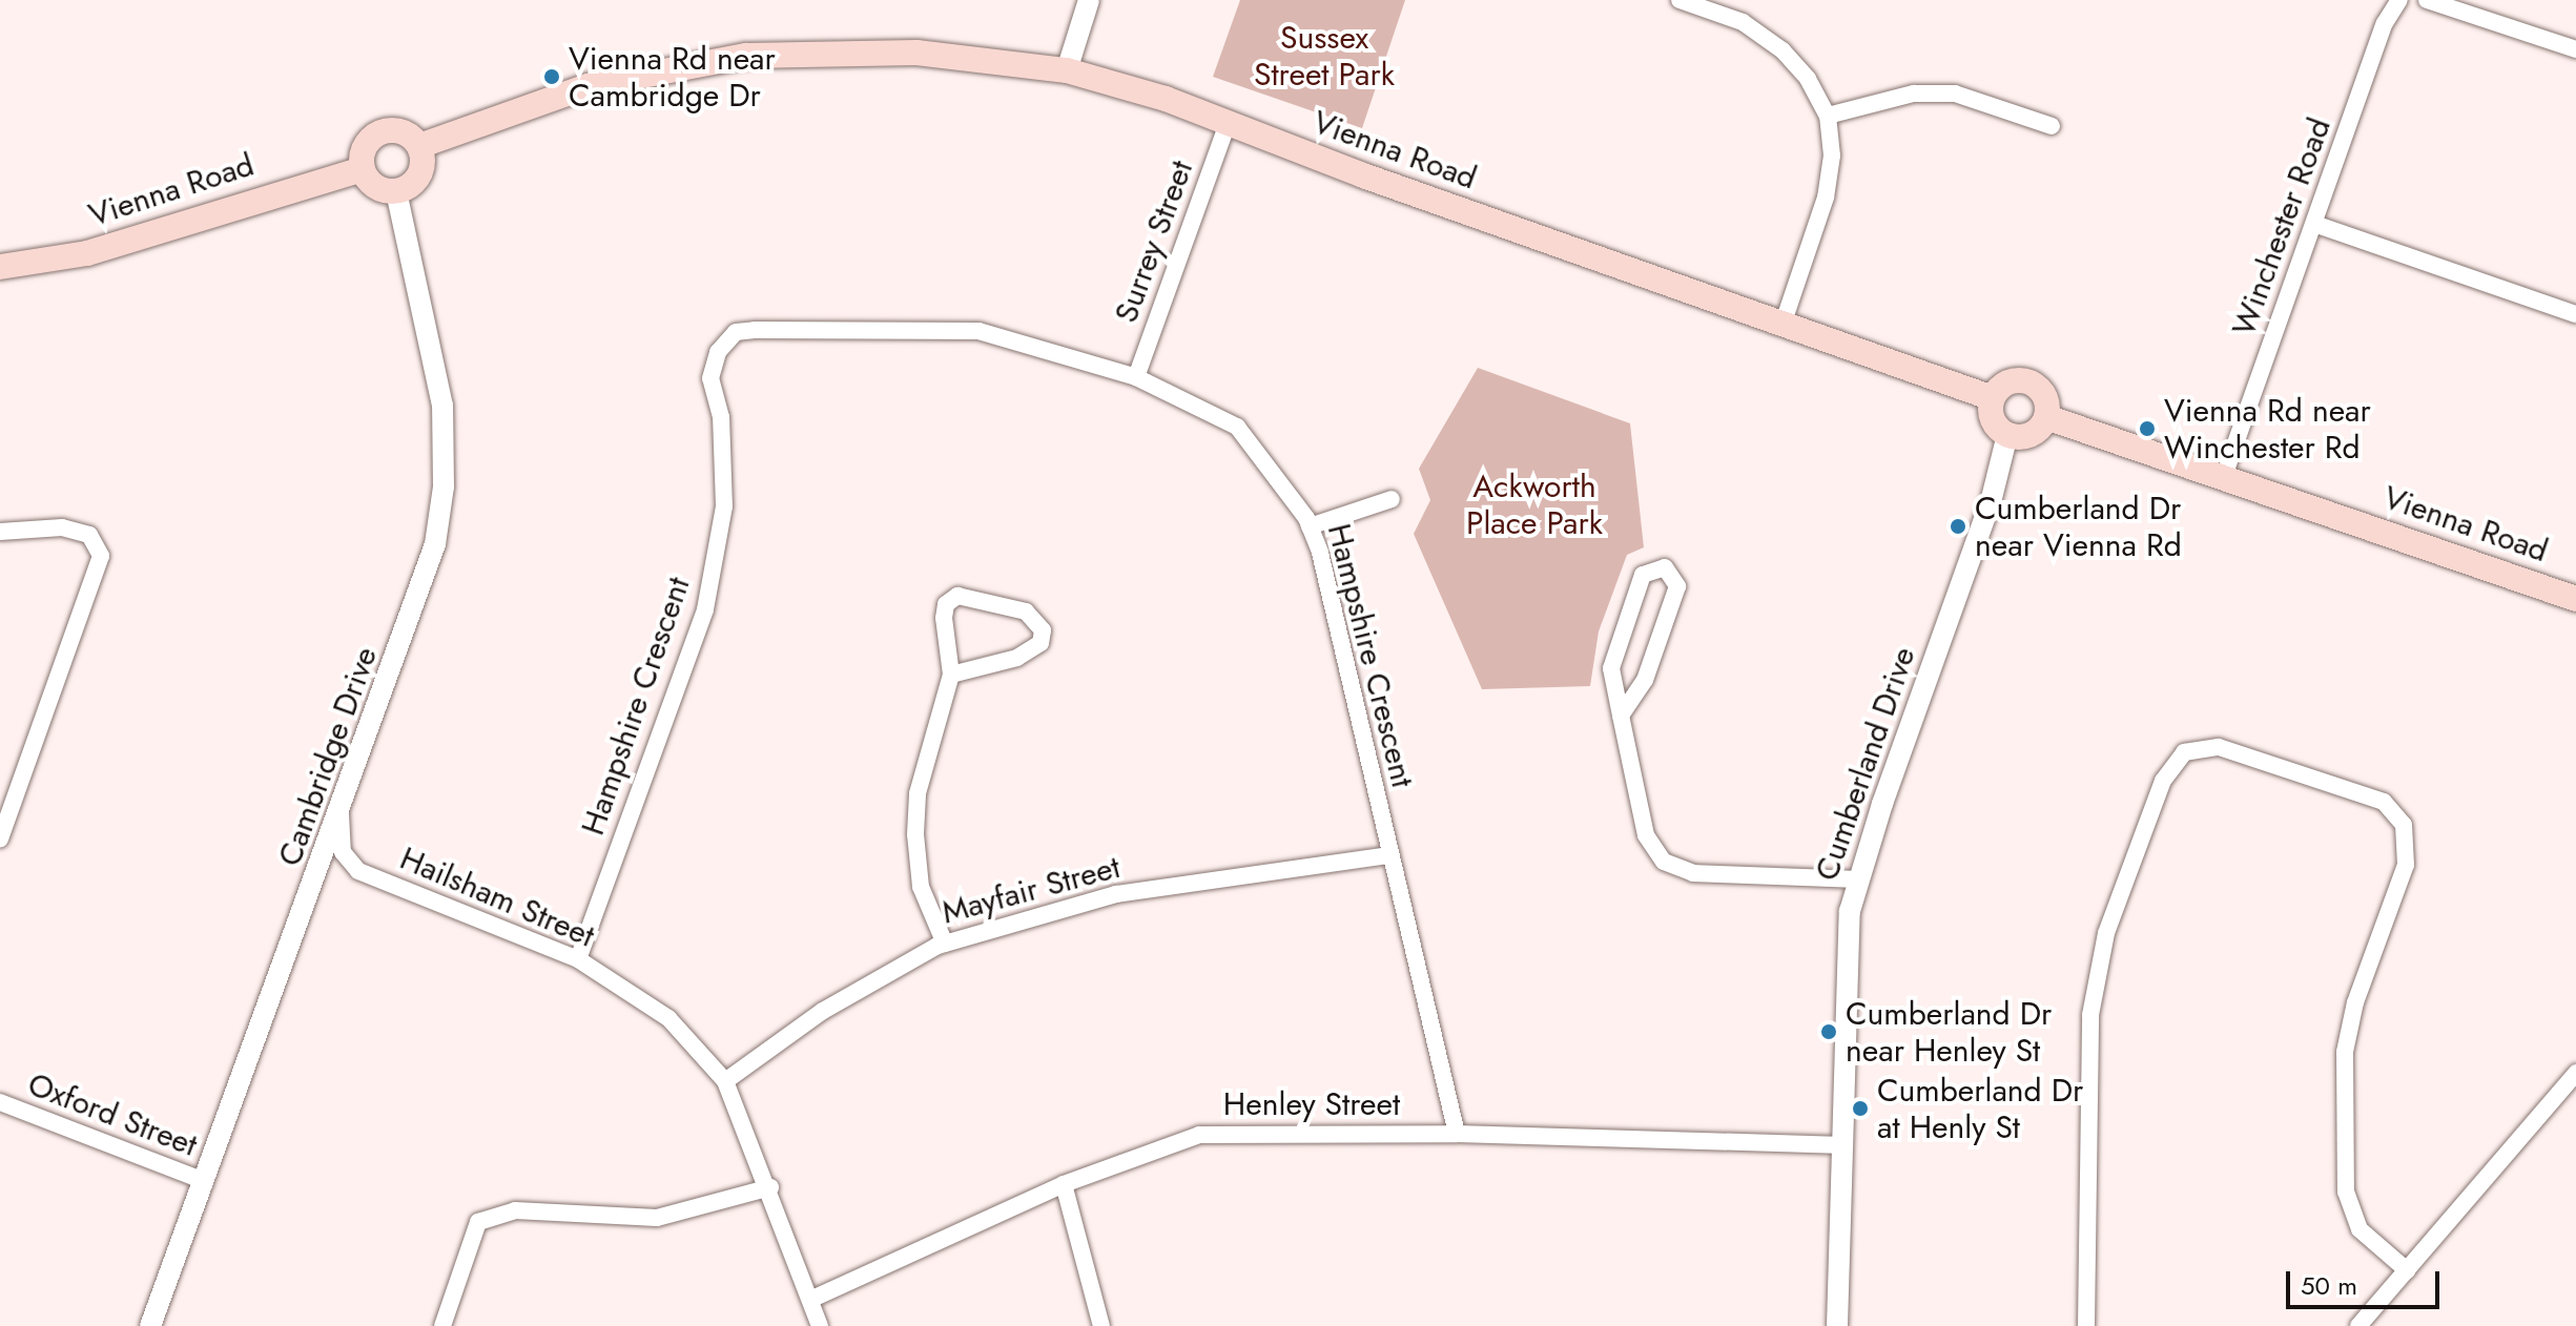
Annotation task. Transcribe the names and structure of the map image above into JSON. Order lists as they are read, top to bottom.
{
  "streets": {
    "main road": ["Vienna Road"],
    "street": [
      "Winchester Road",
      "Surrey Street",
      "Hampshire Crescent",
      "Cambridge Drive",
      "Cumberland Drive",
      "Mayfair Street",
      "Hailsham Street",
      "Henley Street",
      "Oxford Street"
    ]
  },
  "crossings": [
    ["Vienna Road", "Winchester Road"],
    ["Vienna Road", "Surrey Street"],
    ["Vienna Road", "Cambridge Drive"],
    ["Vienna Road", "Cumberland Drive"],
    ["Surrey Street", "Hampshire Crescent"],
    ["Hampshire Crescent", "Mayfair Street"],
    ["Hampshire Crescent", "Hailsham Street"],
    ["Hampshire Crescent", "Henley Street"],
    ["Cambridge Drive", "Hailsham Street"],
    ["Cambridge Drive", "Oxford Street"],
    ["Cumberland Drive", "Henley Street"],
    ["Mayfair Street", "Hailsham Street"],
    ["Hailsham Street", "Henley Street"]
  ],
  "parks": ["Sussex Street Park", "Ackworth Place Park"],
  "places": [
    "Vienna Rd near Cambridge Dr",
    "Vienna Rd near Winchester Rd",
    "Cumberland Dr near Vienna Rd",
    "Cumberland Dr near Henley St",
    "Cumberland Dr at Henly St"
  ],
  "scale_bar": "50 m"
}
